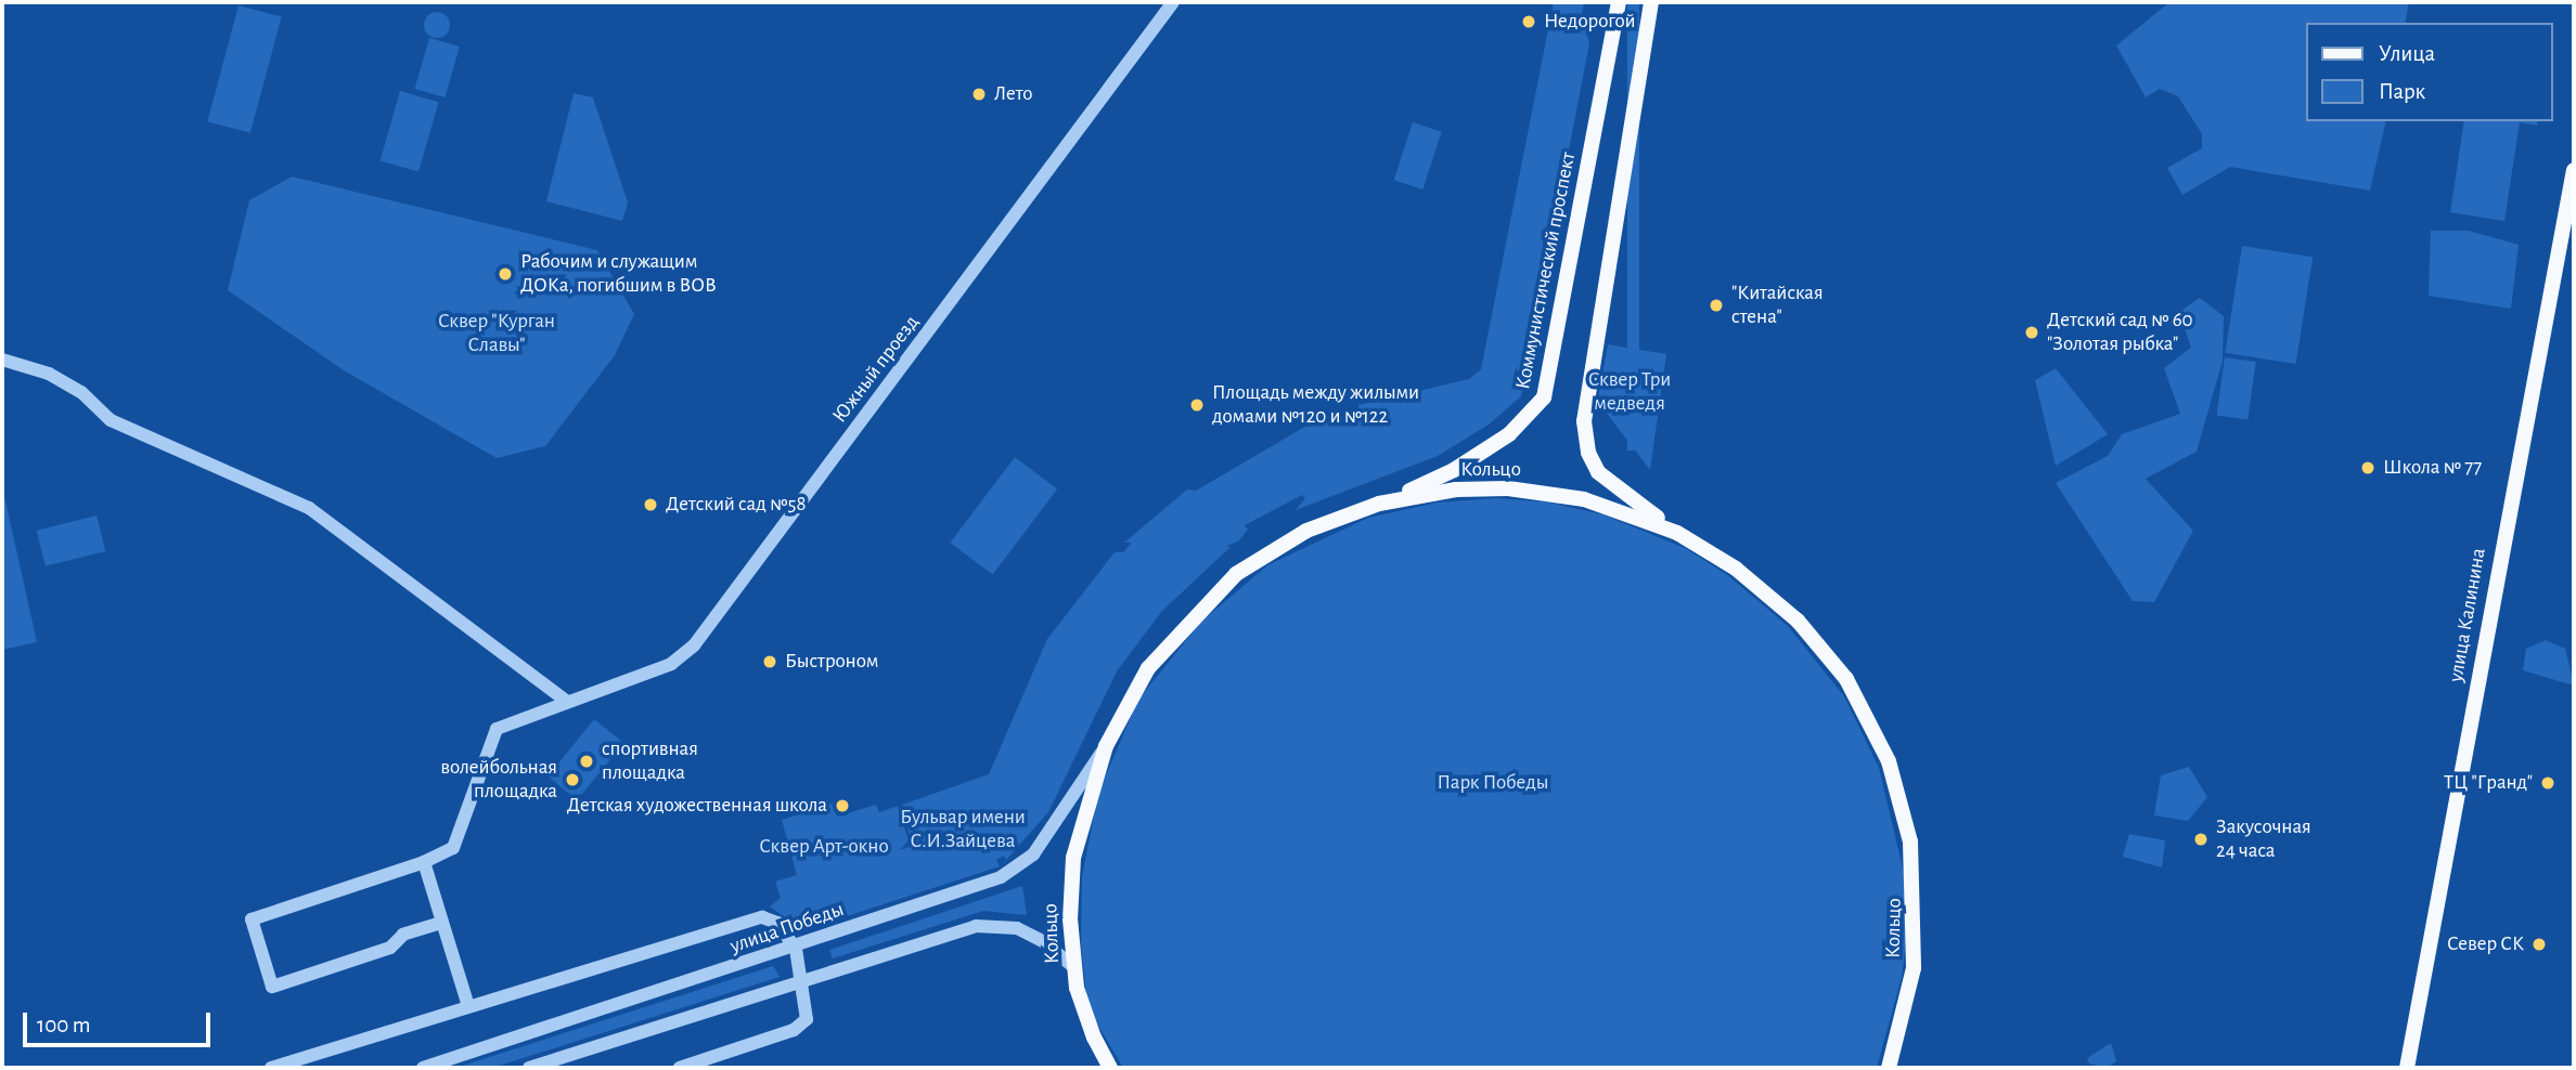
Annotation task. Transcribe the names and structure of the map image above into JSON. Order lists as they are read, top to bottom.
{
  "streets": {
    "main road": ["Коммунистический проспект", "Кольцо", "улица Калинина"],
    "street": ["Южный проезд", "улица Победы"]
  },
  "crossings": [
    ["Коммунистический проспект", "Кольцо"],
    ["Кольцо", "улица Победы"]
  ],
  "parks": [
    "Сквер \"Курган Славы\"",
    "Сквер Три медведя",
    "Парк Победы",
    "Бульвар имени С.И.Зайцева",
    "Сквер Арт-окно"
  ],
  "places": [
    "Недорогой",
    "Лето",
    "Рабочим и служащим ДОКа, погибшим в ВОВ",
    "\"Китайская стена\"",
    "Детский сад № 60 \"Золотая рыбка\"",
    "Площадь между жилыми домами №120 и №122",
    "Школа № 77",
    "Детский сад №58",
    "Быстроном",
    "спортивная площадка",
    "волейбольная площадка",
    "ТЦ \"Гранд\"",
    "Детская художественная школа",
    "Закусочная 24 часа",
    "Север СК"
  ],
  "legend": ["Улица", "Парк"],
  "scale_bar": "100 m"
}
